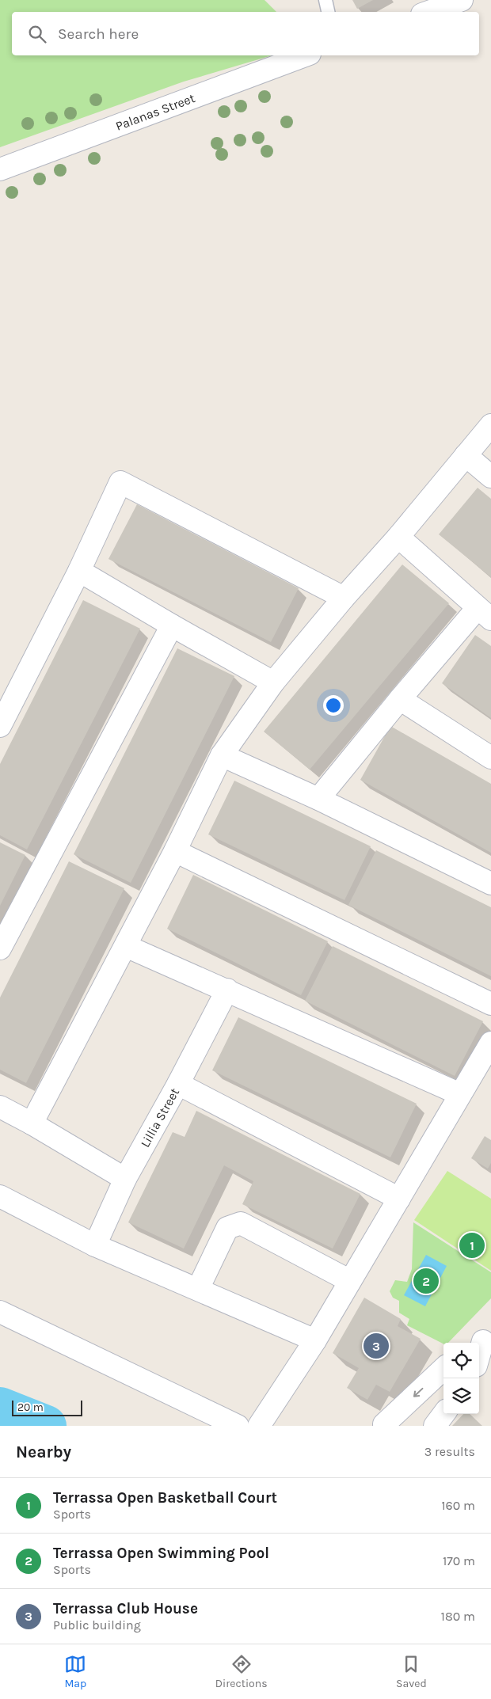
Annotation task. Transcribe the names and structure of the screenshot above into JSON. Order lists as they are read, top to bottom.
{
  "streets": {
    "street": ["Palanas Street", "Lillia Street"]
  },
  "scale_bar": "20 m",
  "page": {
    "search": "Search here",
    "pins": ["1", "2", "3"],
    "scale": "20 m",
    "heading": ["Nearby", "3 results"],
    "list": [
      {
        "mark": "1",
        "name": "Terrassa Open Basketball Court",
        "note": "Sports",
        "value": "160 m"
      },
      {
        "mark": "2",
        "name": "Terrassa Open Swimming Pool",
        "note": "Sports",
        "value": "170 m"
      },
      {
        "mark": "3",
        "name": "Terrassa Club House",
        "note": "Public building",
        "value": "180 m"
      }
    ],
    "nav": ["Map", "Directions", "Saved"]
  }
}
